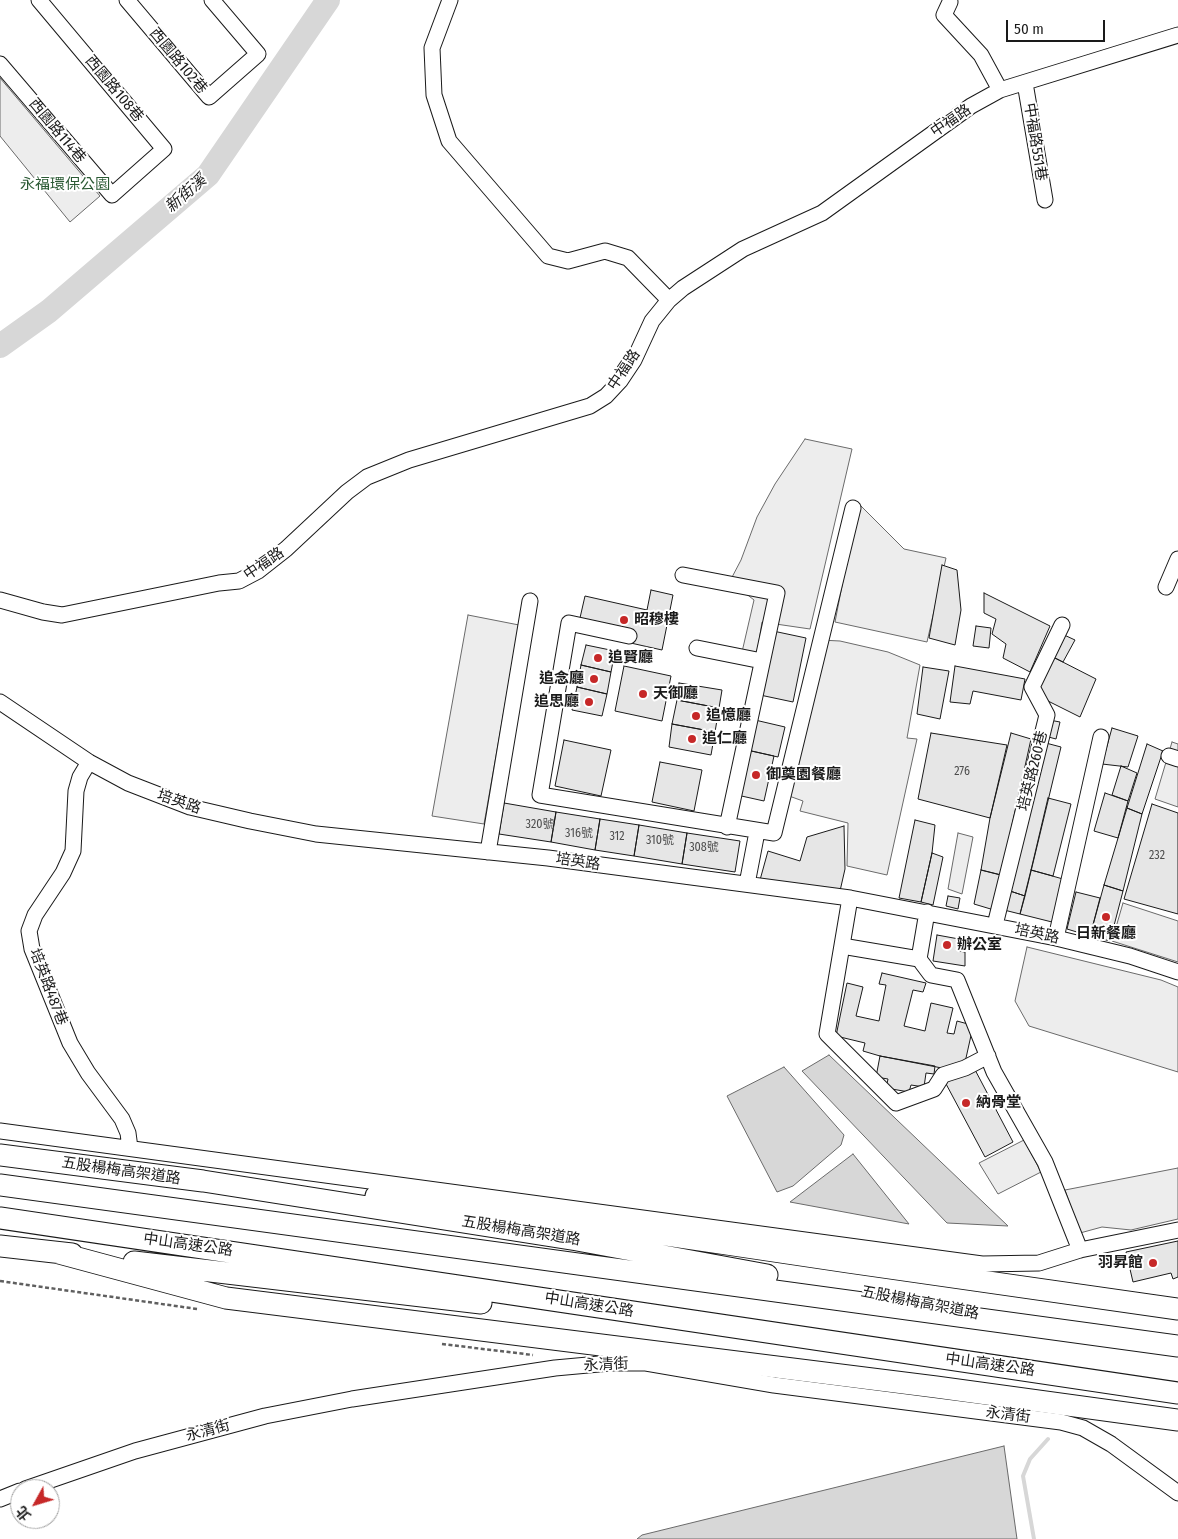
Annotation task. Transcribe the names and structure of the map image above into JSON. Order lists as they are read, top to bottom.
{
  "streets": {
    "highway": ["五股楊梅高架道路", "中山高速公路"],
    "street": [
      "西園路102巷",
      "西園路108巷",
      "中福路",
      "西園路114巷",
      "中福路551巷",
      "培英路260巷",
      "培英路",
      "培英路487巷",
      "永清街"
    ]
  },
  "crossings": [
    ["西園路108巷", "西園路114巷"],
    ["中福路", "中福路551巷"],
    ["培英路260巷", "培英路"],
    ["培英路", "培英路487巷"]
  ],
  "water": ["新街溪"],
  "parks": ["永福環保公園"],
  "places": [
    "昭穆樓",
    "追賢廳",
    "追念廳",
    "天御廳",
    "追思廳",
    "追憶廳",
    "追仁廳",
    "御奠園餐廳",
    "日新餐廳",
    "辦公室",
    "納骨堂",
    "羽昇館"
  ],
  "house_numbers": [
    "276",
    "320號",
    "316號",
    "312",
    "310號",
    "308號",
    "232"
  ],
  "scale_bar": "50 m",
  "north": "bottom left"
}
